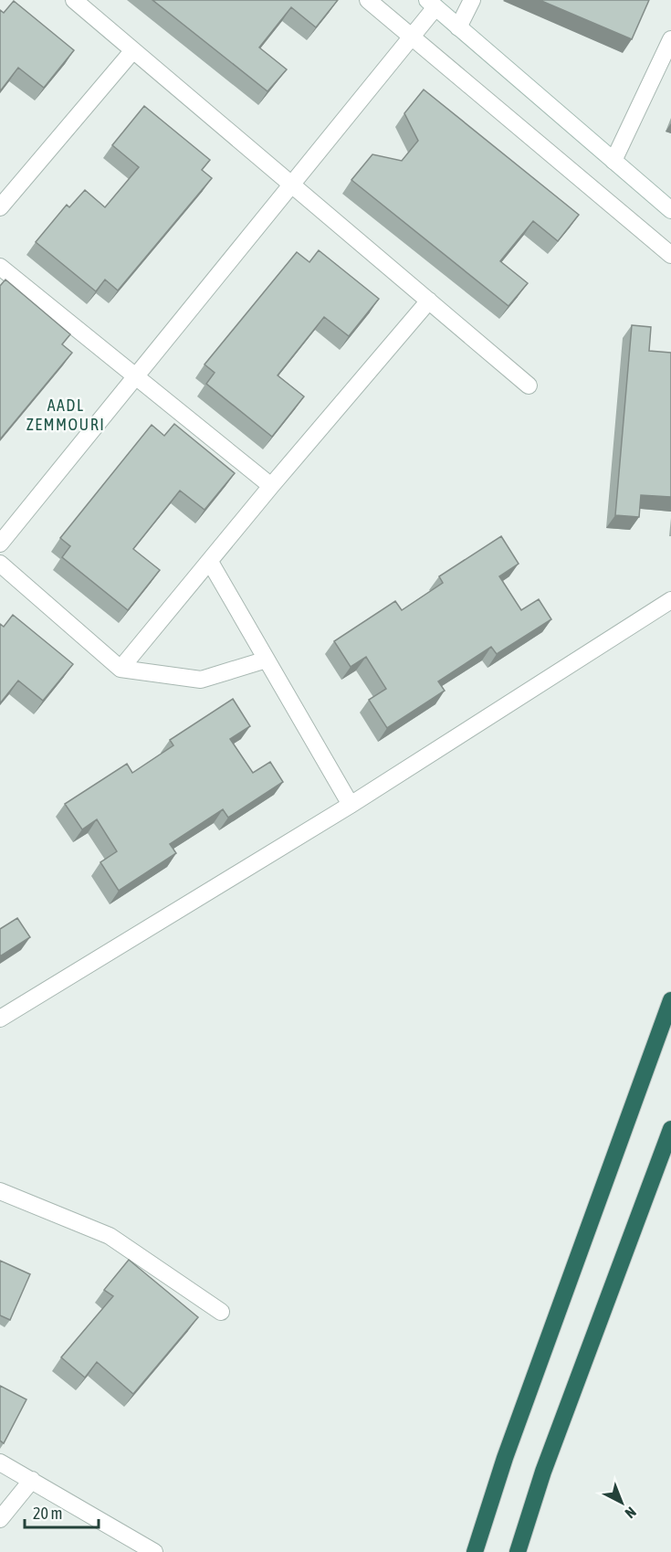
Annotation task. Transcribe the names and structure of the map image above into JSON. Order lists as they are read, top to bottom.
{
  "districts": ["AADL ZEMMOURI"],
  "scale_bar": "20 m",
  "north": "bottom right"
}
